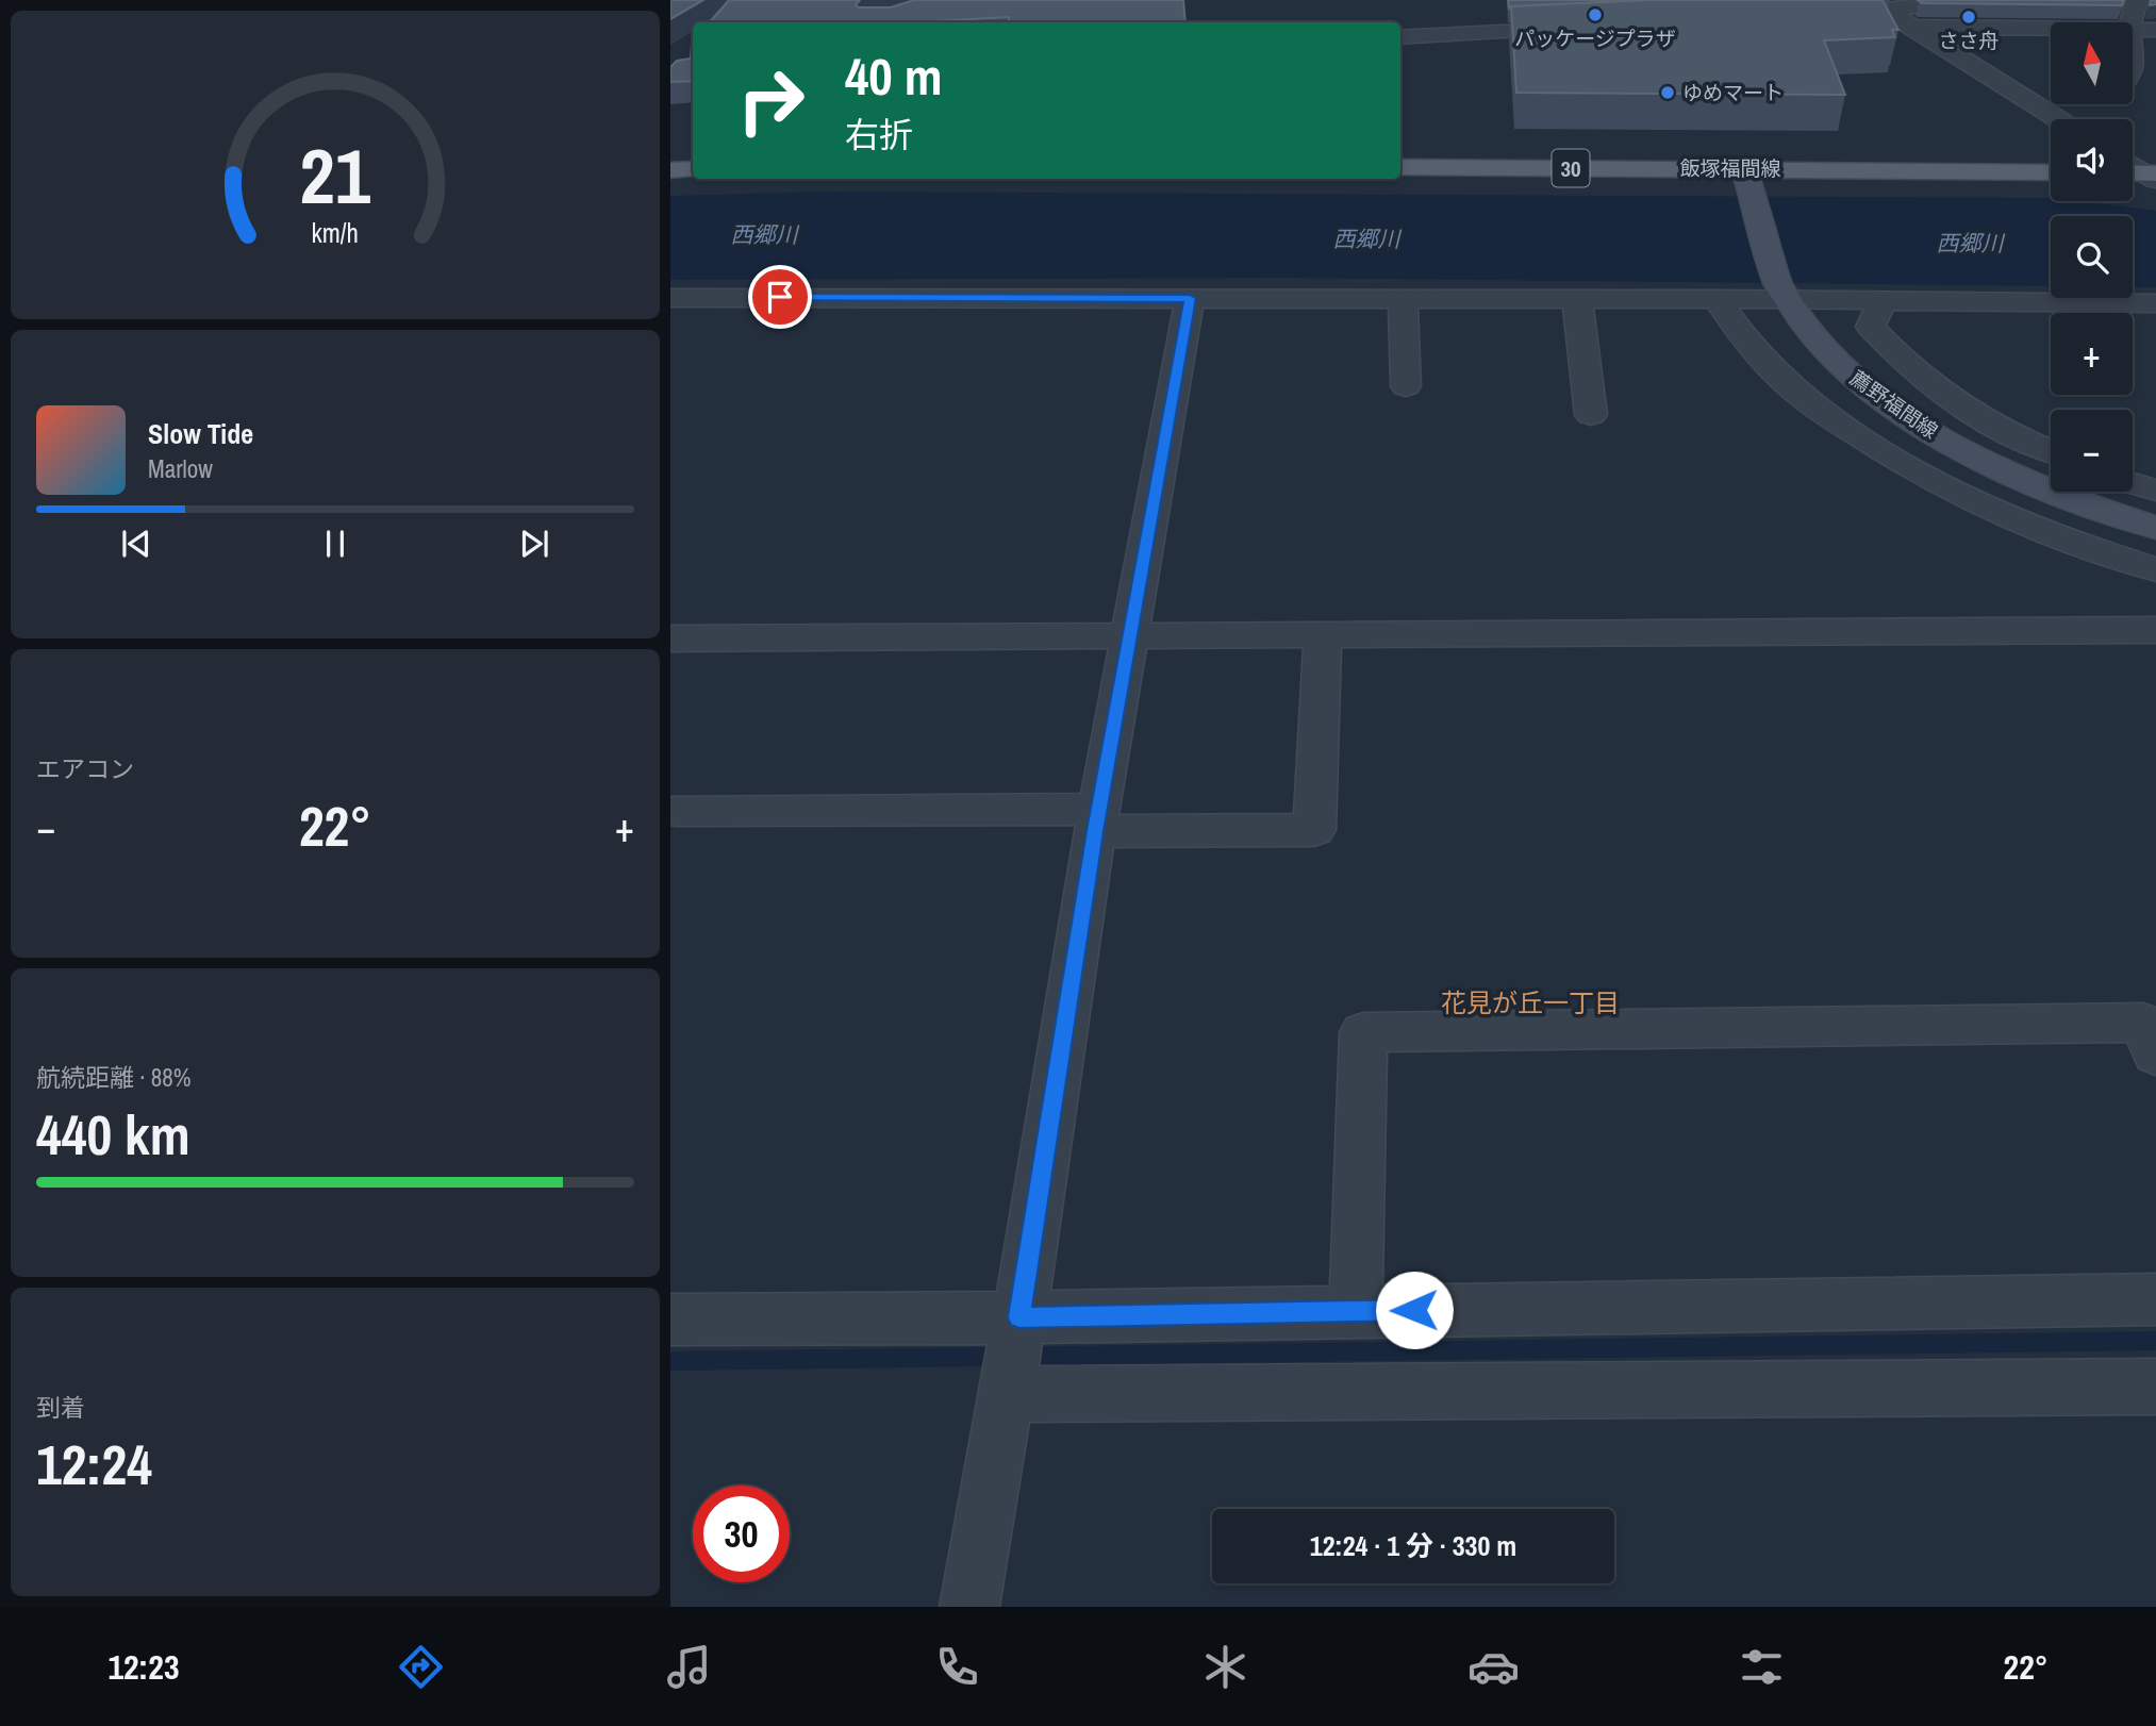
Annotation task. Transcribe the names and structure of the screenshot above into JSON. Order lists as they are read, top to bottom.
{
  "streets": {
    "main road": ["30", "飯塚福間線", "薦野福間線"]
  },
  "crossings": [
    ["飯塚福間線", "薦野福間線"]
  ],
  "districts": ["花見が丘一丁目"],
  "water": ["西郷川"],
  "places": ["パッケージプラザ", "ささ舟", "ゆめマート"],
  "north": "top",
  "page": {
    "map_buttons": ["+", "−"],
    "turn": ["40 m", "右折"],
    "song": ["Slow Tide", "Marlow"],
    "tile": [
      "エアコン",
      ["航続距離 · 88%", "440 km"],
      ["到着", "12:24"]
    ],
    "heat": ["−", "22°", "+"],
    "limit": "30",
    "trip": "12:24 · 1 分 · 330 m",
    "tabs": ["12:23", "22°"],
    "gauge": ["21", "km/h"]
  }
}
